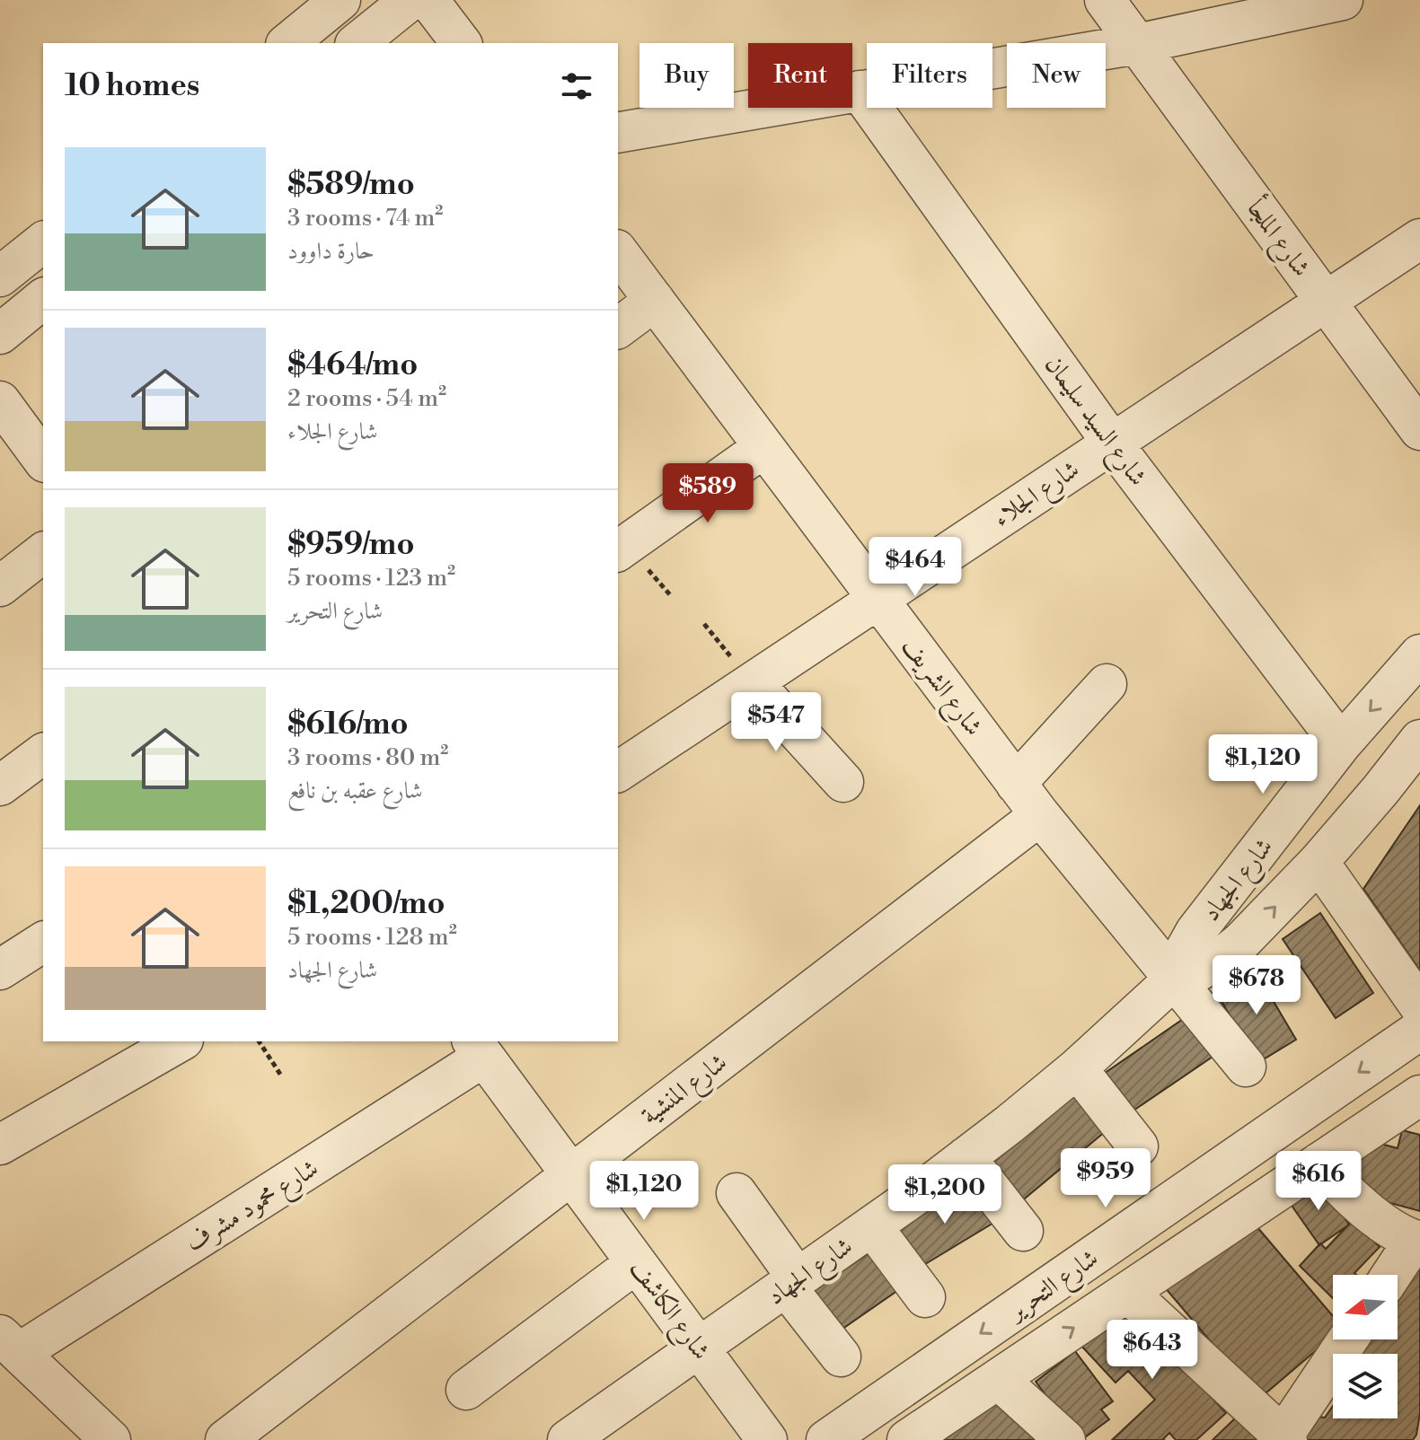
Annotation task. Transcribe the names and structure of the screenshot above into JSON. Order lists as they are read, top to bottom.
{
  "streets": {
    "street": [
      "شارع الملجأ",
      "شارع السيد سليمان",
      "شارع الجلاء",
      "شارع الشريف",
      "شارع الجهاد",
      "شارع المنشية",
      "شارع محمود مشرف",
      "شارع التحرير",
      "شارع الكاشف"
    ]
  },
  "crossings": [
    ["شارع الملجأ", "شارع الجلاء"],
    ["شارع السيد سليمان", "شارع الجلاء"],
    ["شارع السيد سليمان", "شارع الجهاد"],
    ["شارع الجلاء", "شارع الشريف"],
    ["شارع الشريف", "شارع الجهاد"],
    ["شارع الشريف", "شارع المنشية"],
    ["شارع الجهاد", "شارع الكاشف"],
    ["شارع المنشية", "شارع الكاشف"],
    ["شارع محمود مشرف", "شارع الكاشف"]
  ],
  "north": "left",
  "page": {
    "chip": [
      "Buy",
      "Rent",
      "Filters",
      "New"
    ],
    "heading": "10 homes",
    "list": [
      {
        "name": "$589/mo",
        "note": "3 rooms · 74 m² · حارة داوود"
      },
      {
        "name": "$464/mo",
        "note": "2 rooms · 54 m² · شارع الجلاء"
      },
      {
        "name": "$959/mo",
        "note": "5 rooms · 123 m² · شارع التحرير"
      },
      {
        "name": "$616/mo",
        "note": "3 rooms · 80 m² · شارع عقبه بن نافع"
      },
      {
        "name": "$1,200/mo",
        "note": "5 rooms · 128 m² · شارع الجهاد"
      }
    ],
    "price": [
      "$589",
      "$464",
      "$547",
      "$1,120",
      "$678",
      "$959",
      "$616",
      "$1,120",
      "$1,200",
      "$643"
    ]
  }
}
